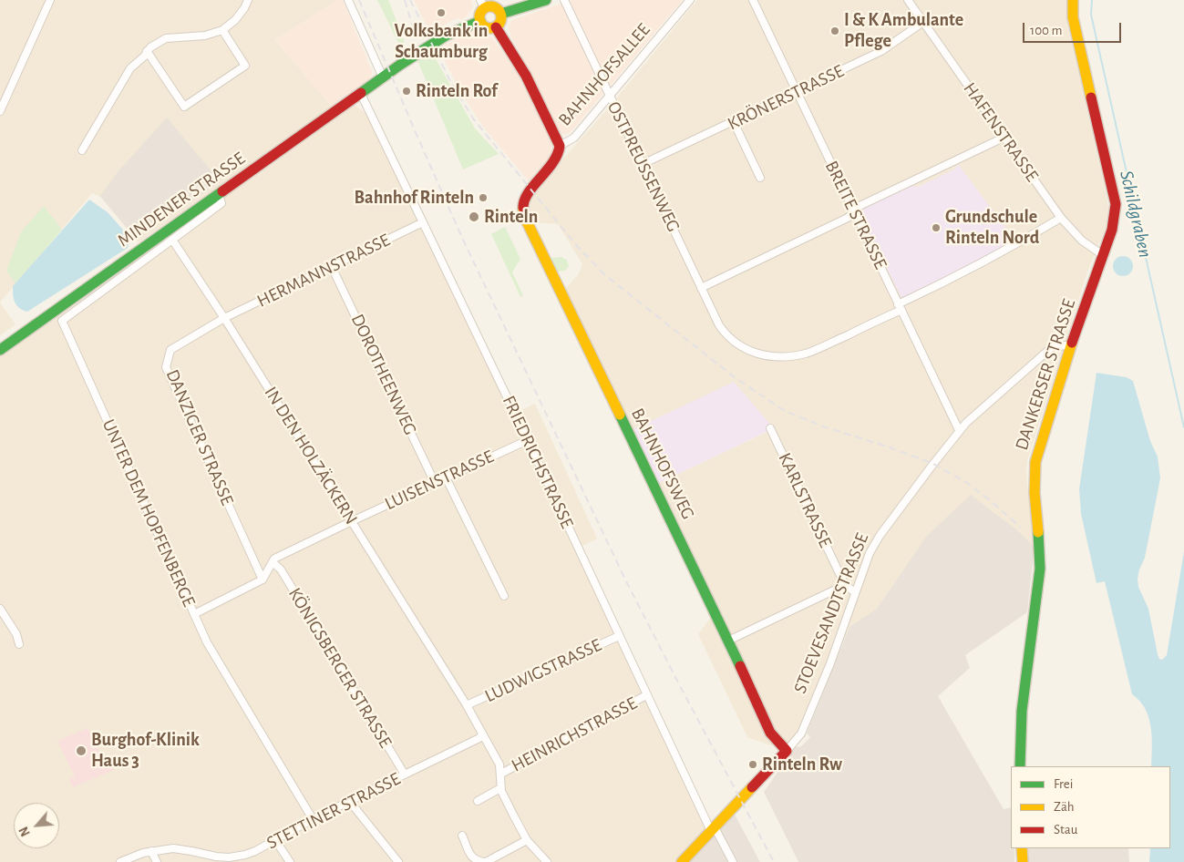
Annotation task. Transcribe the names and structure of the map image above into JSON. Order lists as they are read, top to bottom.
{
  "streets": {
    "main road": [
      "BAHNHOFSALLEE",
      "MINDENER STRASSE",
      "DANKERSER STRASSE",
      "BAHNHOFSWEG",
      "STOEVESANDTSTRASSE"
    ],
    "street": [
      "KRÖNERSTRASSE",
      "HAFENSTRASSE",
      "OSTPREUSSENWEG",
      "BREITE STRASSE",
      "HERMANNSTRASSE",
      "DOROTHEENWEG",
      "DANZIGER STRASSE",
      "IN DEN HOLZÄCKERN",
      "FRIEDRICHSTRASSE",
      "LUISENSTRASSE",
      "KARLSTRASSE",
      "UNTER DEM HOPFENBERGE",
      "KÖNIGSBERGER STRASSE",
      "LUDWIGSTRASSE",
      "HEINRICHSTRASSE",
      "STETTINER STRASSE"
    ]
  },
  "crossings": [
    ["BAHNHOFSALLEE", "OSTPREUSSENWEG"],
    ["BAHNHOFSALLEE", "MINDENER STRASSE"],
    ["BAHNHOFSALLEE", "BAHNHOFSWEG"],
    ["KRÖNERSTRASSE", "HAFENSTRASSE"],
    ["KRÖNERSTRASSE", "OSTPREUSSENWEG"],
    ["KRÖNERSTRASSE", "BREITE STRASSE"],
    ["HAFENSTRASSE", "DANKERSER STRASSE"],
    ["OSTPREUSSENWEG", "BREITE STRASSE"],
    ["MINDENER STRASSE", "FRIEDRICHSTRASSE"],
    ["BREITE STRASSE", "STOEVESANDTSTRASSE"],
    ["HERMANNSTRASSE", "DOROTHEENWEG"],
    ["HERMANNSTRASSE", "DANZIGER STRASSE"],
    ["HERMANNSTRASSE", "IN DEN HOLZÄCKERN"],
    ["HERMANNSTRASSE", "FRIEDRICHSTRASSE"],
    ["DOROTHEENWEG", "LUISENSTRASSE"],
    ["DANKERSER STRASSE", "STOEVESANDTSTRASSE"],
    ["DANZIGER STRASSE", "IN DEN HOLZÄCKERN"],
    ["IN DEN HOLZÄCKERN", "LUISENSTRASSE"],
    ["IN DEN HOLZÄCKERN", "UNTER DEM HOPFENBERGE"],
    ["IN DEN HOLZÄCKERN", "LUDWIGSTRASSE"],
    ["IN DEN HOLZÄCKERN", "HEINRICHSTRASSE"],
    ["IN DEN HOLZÄCKERN", "STETTINER STRASSE"],
    ["FRIEDRICHSTRASSE", "LUISENSTRASSE"],
    ["FRIEDRICHSTRASSE", "STOEVESANDTSTRASSE"],
    ["FRIEDRICHSTRASSE", "LUDWIGSTRASSE"],
    ["FRIEDRICHSTRASSE", "HEINRICHSTRASSE"],
    ["BAHNHOFSWEG", "STOEVESANDTSTRASSE"],
    ["LUISENSTRASSE", "KÖNIGSBERGER STRASSE"],
    ["KARLSTRASSE", "STOEVESANDTSTRASSE"],
    ["UNTER DEM HOPFENBERGE", "STETTINER STRASSE"],
    ["KÖNIGSBERGER STRASSE", "STETTINER STRASSE"]
  ],
  "water": ["Schildgraben"],
  "places": [
    "Volksbank in Schaumburg",
    "I & K Ambulante Pflege",
    "Rinteln Rof",
    "Bahnhof Rinteln",
    "Rinteln",
    "Grundschule Rinteln Nord",
    "Burghof-Klinik Haus 3",
    "Rinteln Rw"
  ],
  "legend": ["Frei", "Zäh", "Stau"],
  "scale_bar": "100 m",
  "north": "bottom left"
}
